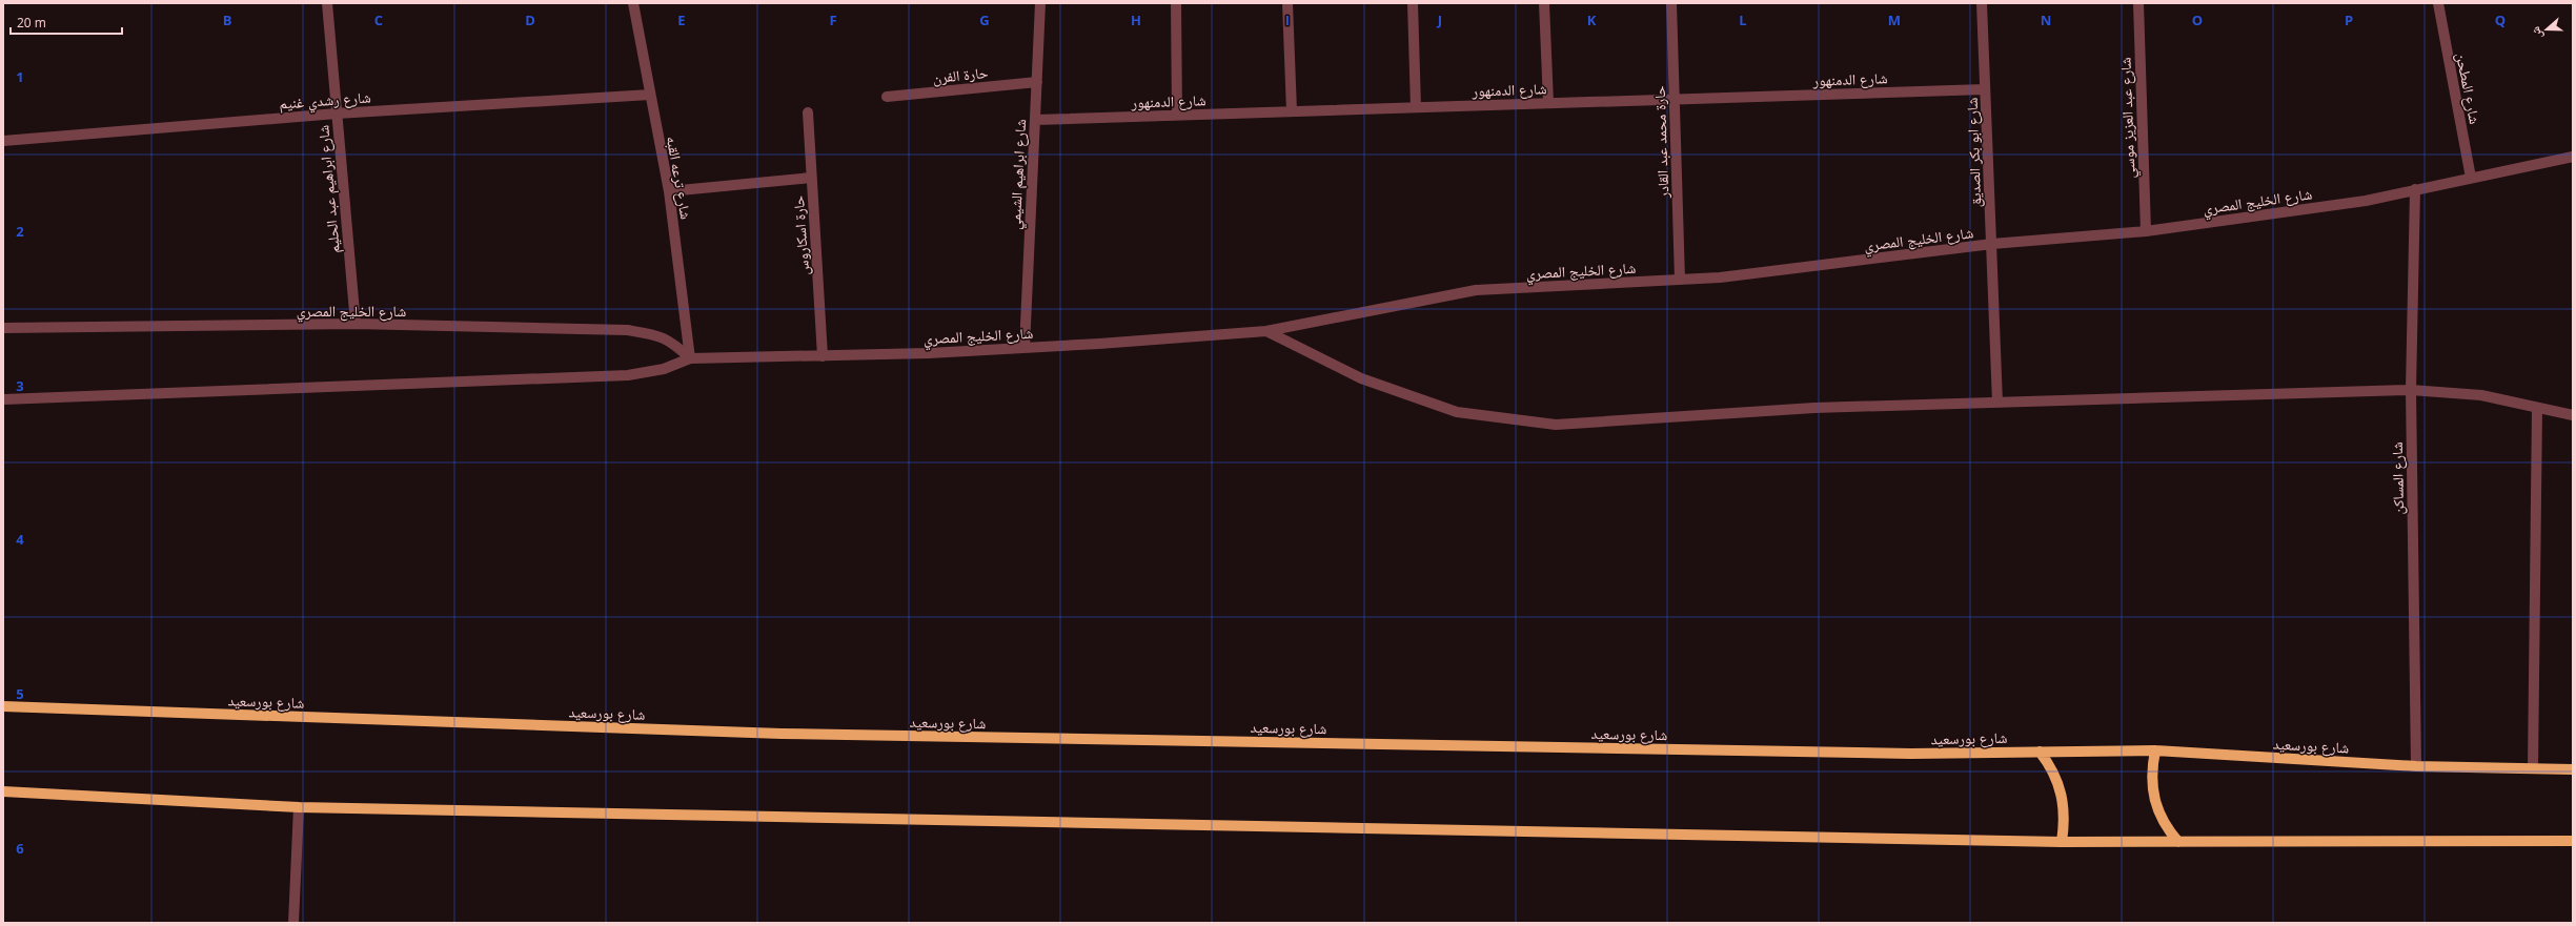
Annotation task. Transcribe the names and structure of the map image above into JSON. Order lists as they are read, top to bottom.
{
  "streets": {
    "main road": ["شارع بورسعيد"],
    "street": [
      "حارة الفرن",
      "شارع الدمنهور",
      "شارع المطحن",
      "شارع رشدي غنيم",
      "شارع عبد العزيز موسي",
      "حارة محمد عبد القادر",
      "شارع ابو بكر الصديق",
      "شارع ابراهيم الشيمي",
      "شارع ترعه القبه",
      "شارع ابراهيم عبد الحليم",
      "شارع الخليج المصري",
      "حارة اسكاروس",
      "شارع المساكن"
    ]
  },
  "crossings": [
    ["حارة الفرن", "شارع ابراهيم الشيمي"],
    ["شارع الدمنهور", "حارة محمد عبد القادر"],
    ["شارع الدمنهور", "شارع ابو بكر الصديق"],
    ["شارع الدمنهور", "شارع ابراهيم الشيمي"],
    ["شارع المطحن", "شارع الخليج المصري"],
    ["شارع رشدي غنيم", "شارع ترعه القبه"],
    ["شارع رشدي غنيم", "شارع ابراهيم عبد الحليم"],
    ["شارع عبد العزيز موسي", "شارع الخليج المصري"],
    ["حارة محمد عبد القادر", "شارع الخليج المصري"],
    ["شارع ابو بكر الصديق", "شارع الخليج المصري"],
    ["شارع ابراهيم الشيمي", "شارع الخليج المصري"],
    ["شارع ترعه القبه", "شارع الخليج المصري"],
    ["شارع ابراهيم عبد الحليم", "شارع الخليج المصري"],
    ["شارع الخليج المصري", "حارة اسكاروس"],
    ["شارع الخليج المصري", "شارع المساكن"],
    ["شارع المساكن", "شارع بورسعيد"]
  ],
  "scale_bar": "20 m",
  "north": "left",
  "grid": {
    "columns": [
      "B",
      "C",
      "D",
      "E",
      "F",
      "G",
      "H",
      "I",
      "J",
      "K",
      "L",
      "M",
      "N",
      "O",
      "P",
      "Q"
    ],
    "rows": [
      "1",
      "2",
      "3",
      "4",
      "5",
      "6"
    ]
  }
}
